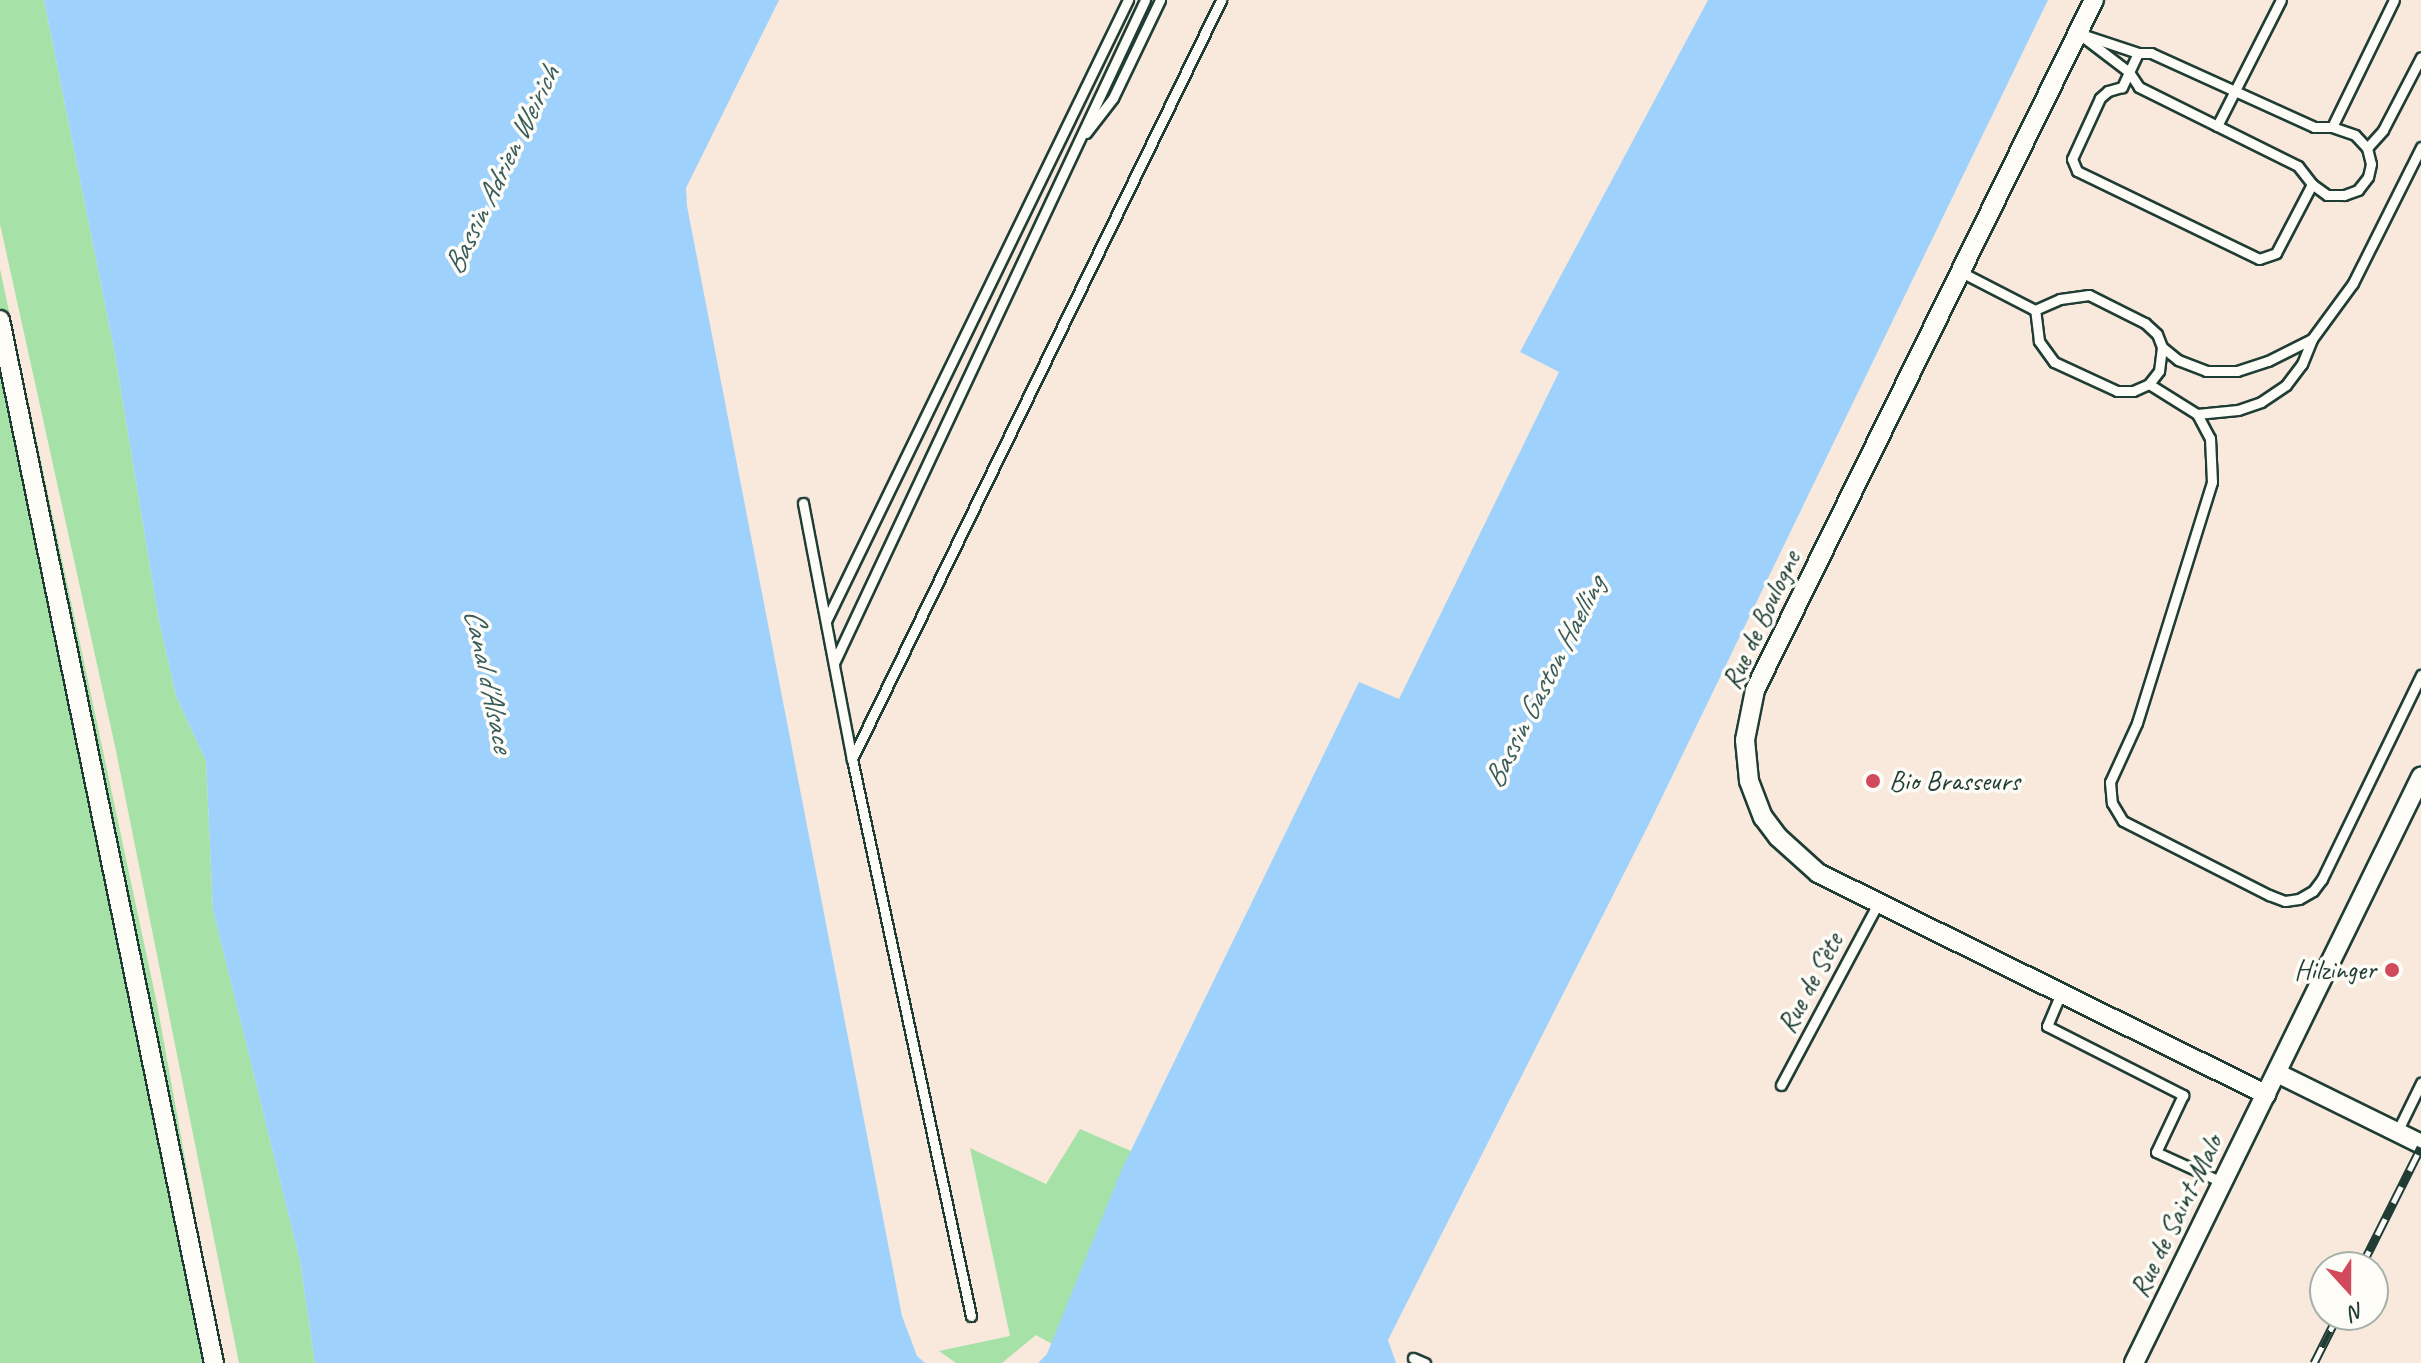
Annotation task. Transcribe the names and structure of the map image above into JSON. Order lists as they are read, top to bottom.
{
  "streets": {
    "street": ["Rue de Boulogne", "Rue de Saint-Malo"],
    "lane": ["Rue de Sète"]
  },
  "crossings": [
    ["Rue de Boulogne", "Rue de Sète"],
    ["Rue de Boulogne", "Rue de Saint-Malo"]
  ],
  "water": ["Bassin Adrien Weirich", "Canal d'Alsace", "Bassin Gaston Haelling"],
  "places": ["Bio Brasseurs", "Hilzinger"],
  "north": "bottom"
}
